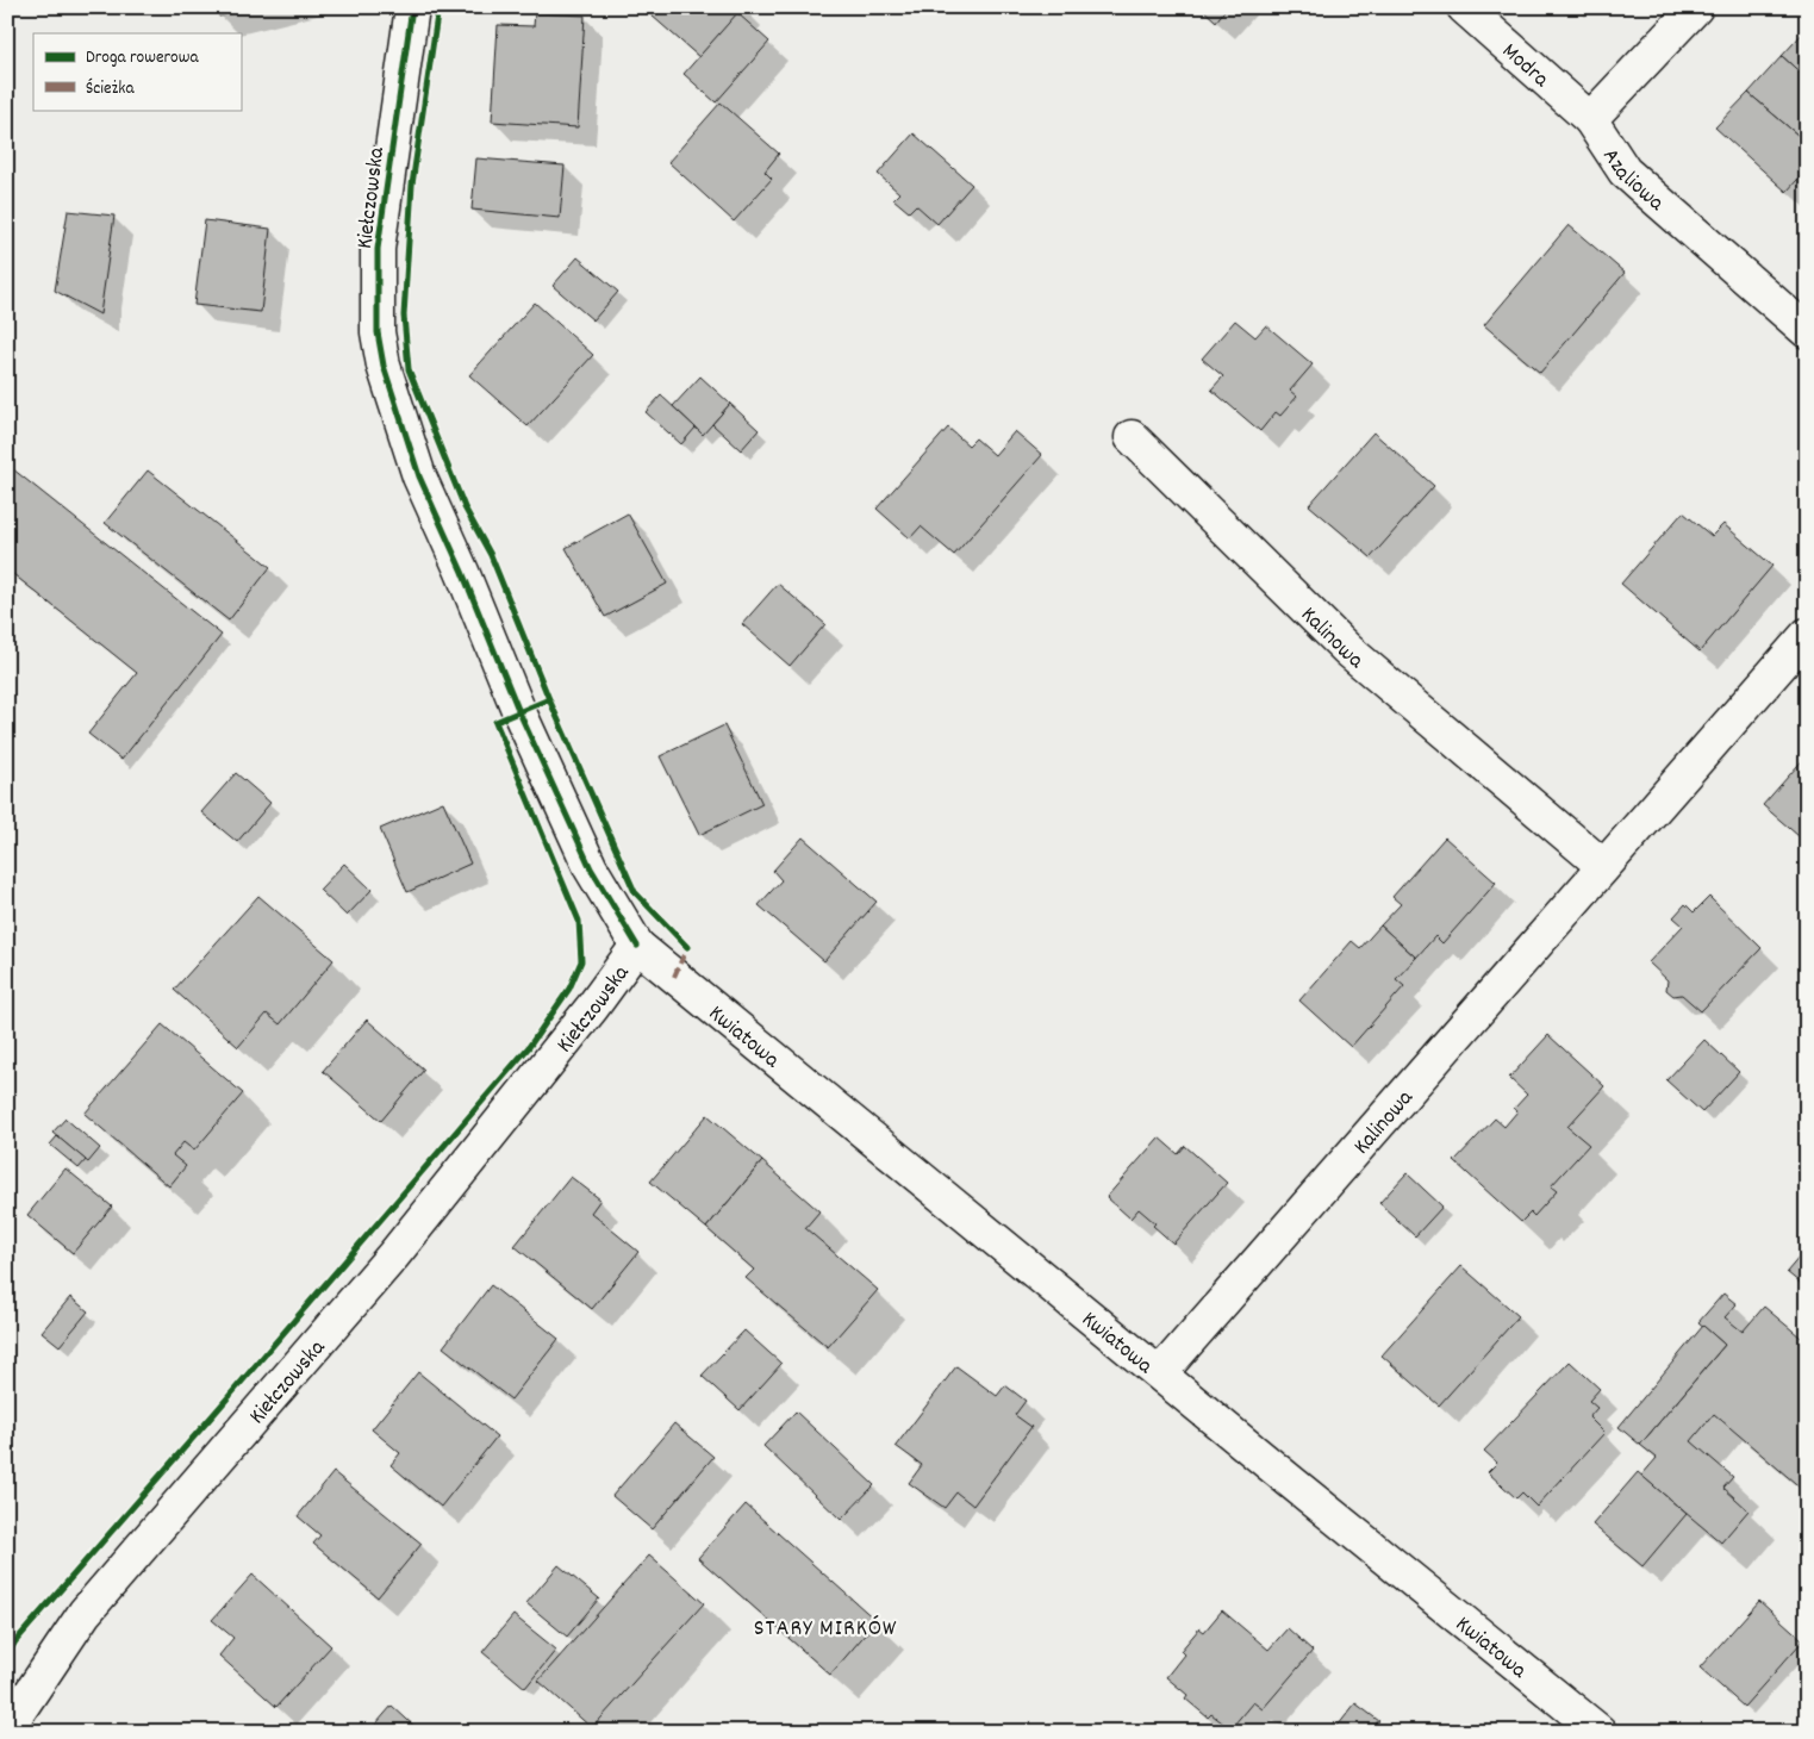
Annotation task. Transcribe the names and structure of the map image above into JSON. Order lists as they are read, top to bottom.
{
  "streets": {
    "street": [
      "Modra",
      "Azaliowa",
      "Kiełczowska",
      "Kalinowa",
      "Kwiatowa"
    ]
  },
  "crossings": [
    ["Modra", "Azaliowa"],
    ["Kiełczowska", "Kwiatowa"],
    ["Kalinowa", "Kwiatowa"]
  ],
  "districts": ["STARY MIRKÓW"],
  "legend": ["Droga rowerowa", "Ścieżka"]
}
